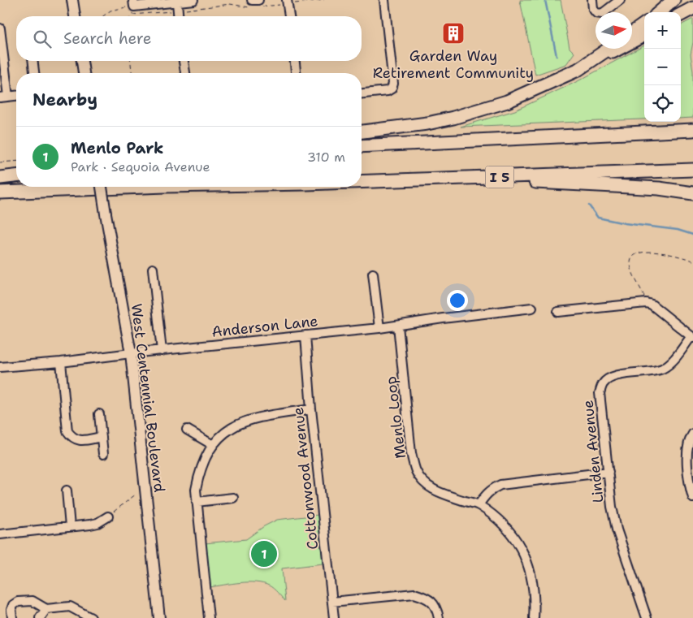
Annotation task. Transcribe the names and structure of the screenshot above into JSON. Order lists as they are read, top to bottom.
{
  "streets": {
    "highway": ["I 5"],
    "main road": ["West Centennial Boulevard"],
    "street": [
      "Anderson Lane",
      "Menlo Loop",
      "Linden Avenue",
      "Cottonwood Avenue"
    ]
  },
  "crossings": [
    ["Anderson Lane", "West Centennial Boulevard"],
    ["Anderson Lane", "Menlo Loop"],
    ["Anderson Lane", "Cottonwood Avenue"]
  ],
  "places": {
    "building": ["Garden Way Retirement Community"]
  },
  "north": "right",
  "page": {
    "map_buttons": ["+", "−"],
    "search": "Search here",
    "heading": "Nearby",
    "list": [
      {
        "mark": "1",
        "name": "Menlo Park",
        "note": "Park · Sequoia Avenue",
        "value": "310 m"
      }
    ],
    "pins": "1"
  }
}
